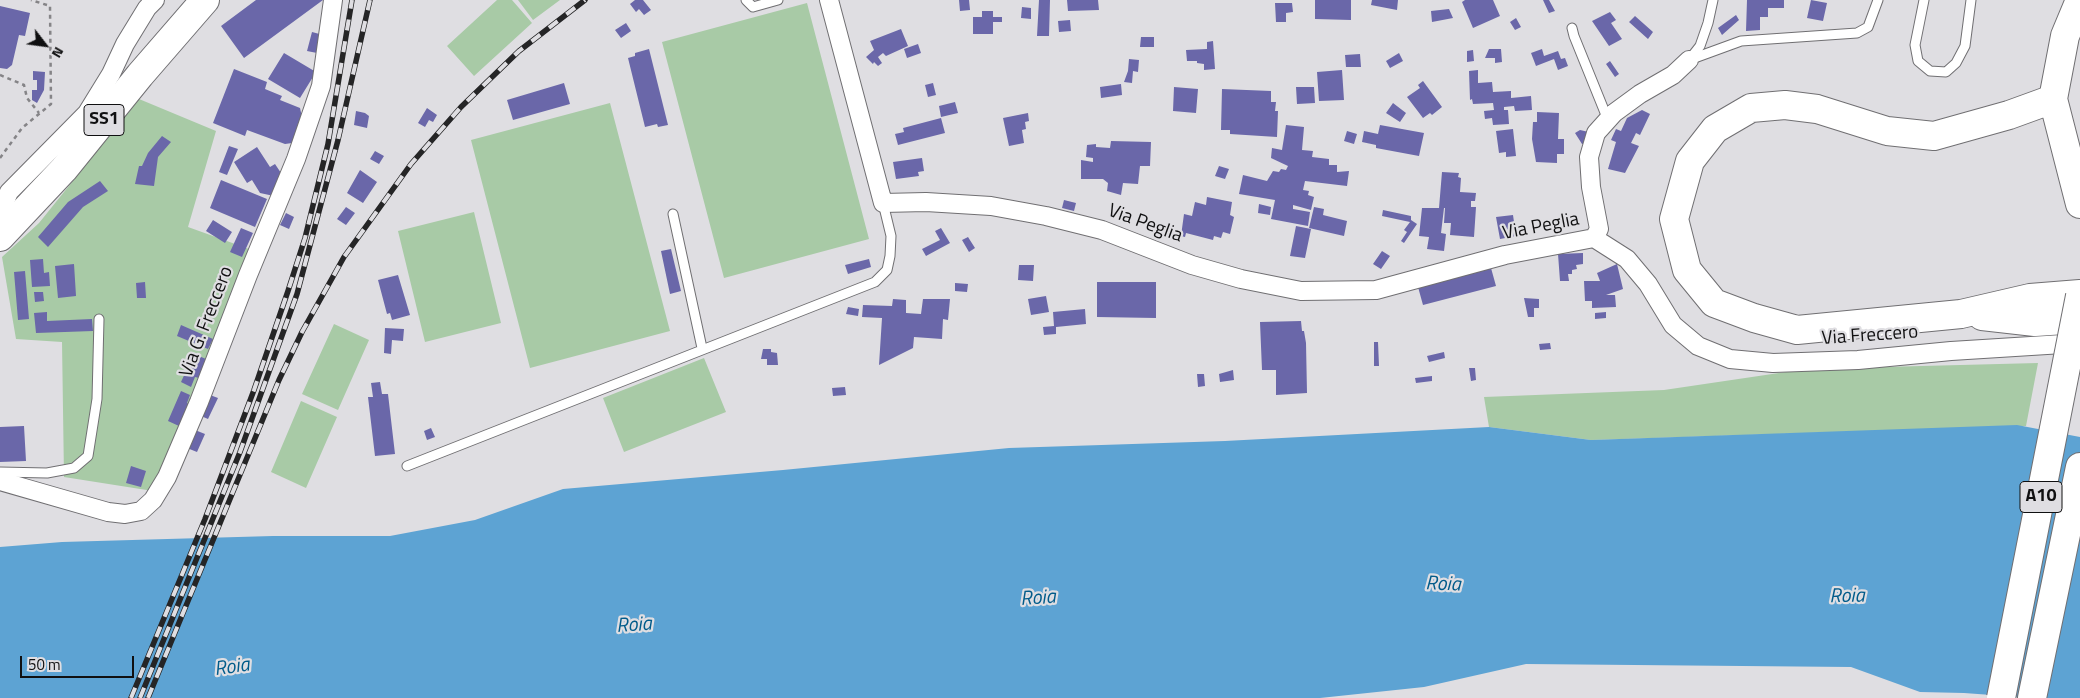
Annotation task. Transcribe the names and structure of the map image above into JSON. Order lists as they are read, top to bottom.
{
  "streets": {
    "main road": ["SS1", "A10"],
    "street": ["Via Peglia", "Via G. Freccero", "Via Freccero"]
  },
  "crossings": [
    ["Via Peglia", "Via Freccero"]
  ],
  "water": ["Roia"],
  "scale_bar": "50 m",
  "north": "bottom right"
}
